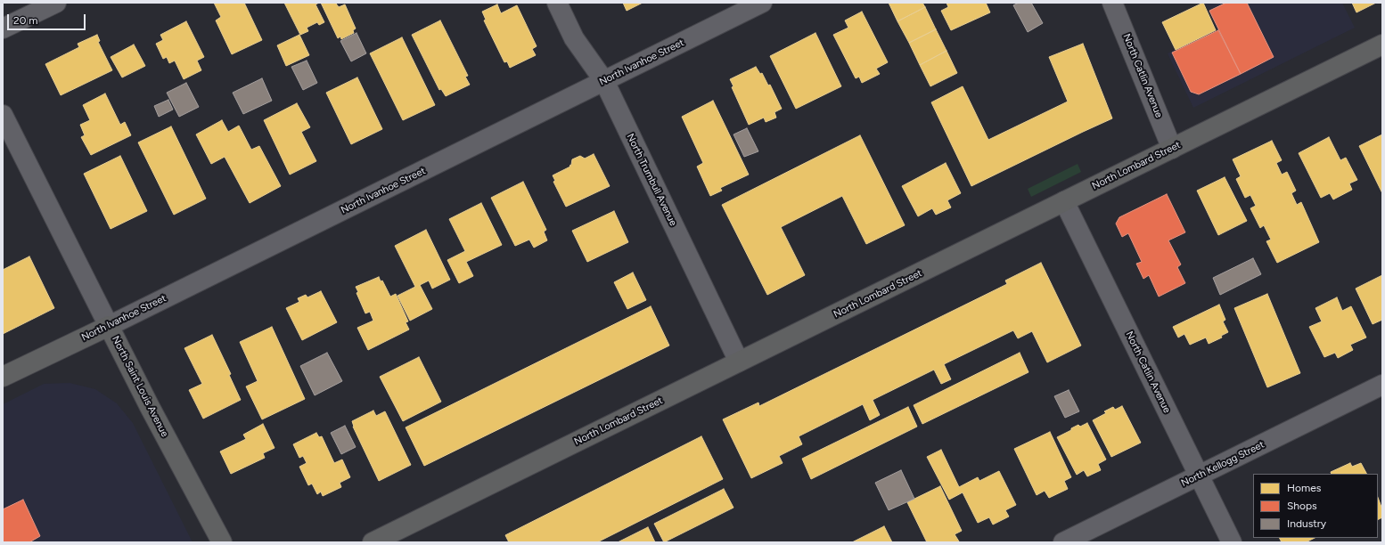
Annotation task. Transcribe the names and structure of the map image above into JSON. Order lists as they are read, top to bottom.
{
  "streets": {
    "main road": ["North Ivanhoe Street", "North Lombard Street", "North Saint Louis Avenue"],
    "street": ["North Catlin Avenue", "North Trumbull Avenue", "North Kellogg Street"]
  },
  "crossings": [
    ["North Ivanhoe Street", "North Trumbull Avenue"],
    ["North Ivanhoe Street", "North Saint Louis Avenue"],
    ["North Catlin Avenue", "North Lombard Street"],
    ["North Catlin Avenue", "North Kellogg Street"],
    ["North Lombard Street", "North Trumbull Avenue"]
  ],
  "legend": ["Homes", "Shops", "Industry"],
  "scale_bar": "20 m"
}
